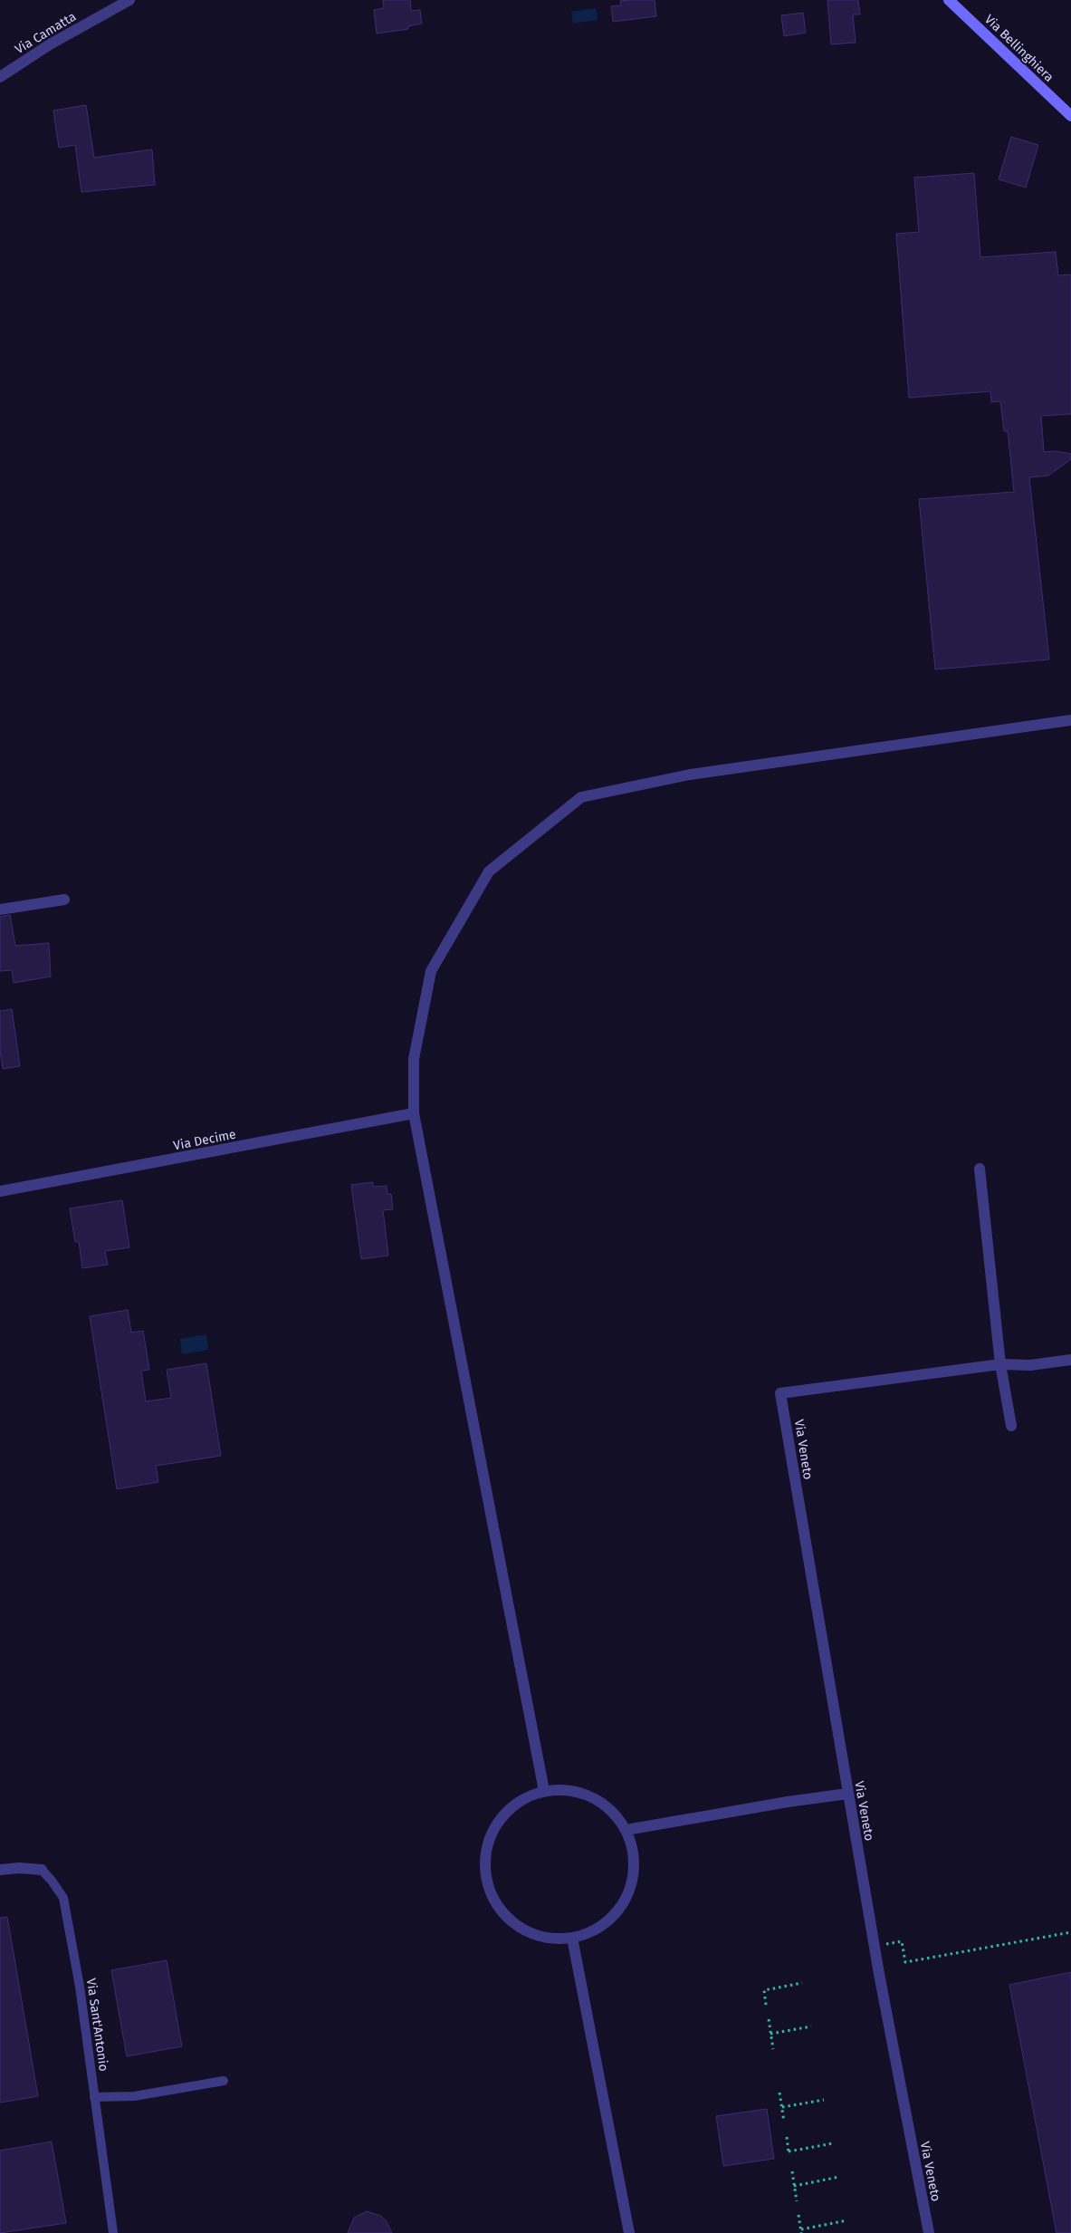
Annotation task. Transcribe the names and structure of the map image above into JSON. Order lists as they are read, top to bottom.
{
  "streets": {
    "main road": ["Via Bellinghiera"],
    "street": [
      "Via Camatta",
      "Via Decime",
      "Via Veneto",
      "Via Sant'Antonio"
    ]
  }
}
